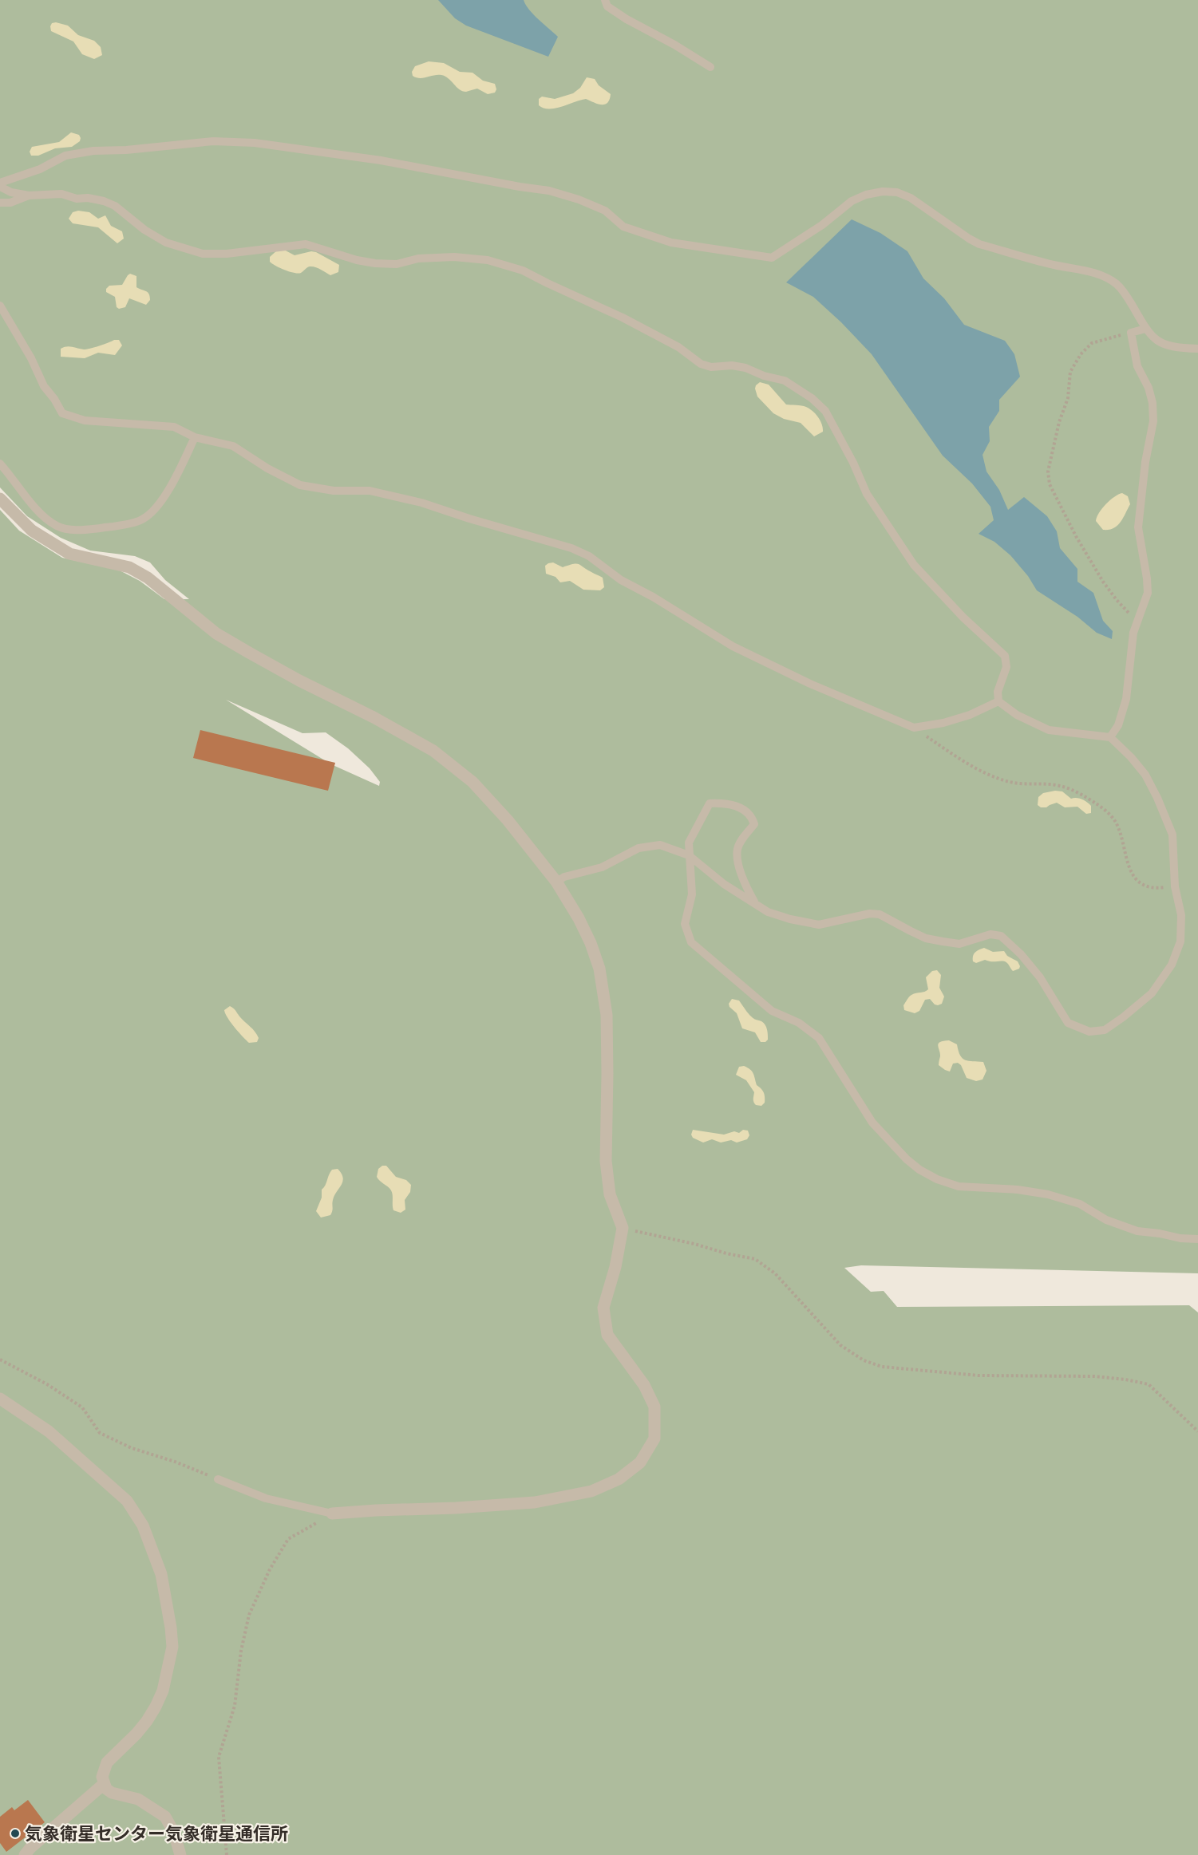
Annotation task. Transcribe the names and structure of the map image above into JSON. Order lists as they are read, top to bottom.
{
  "places": ["気象衛星センター気象衛星通信所"]
}
